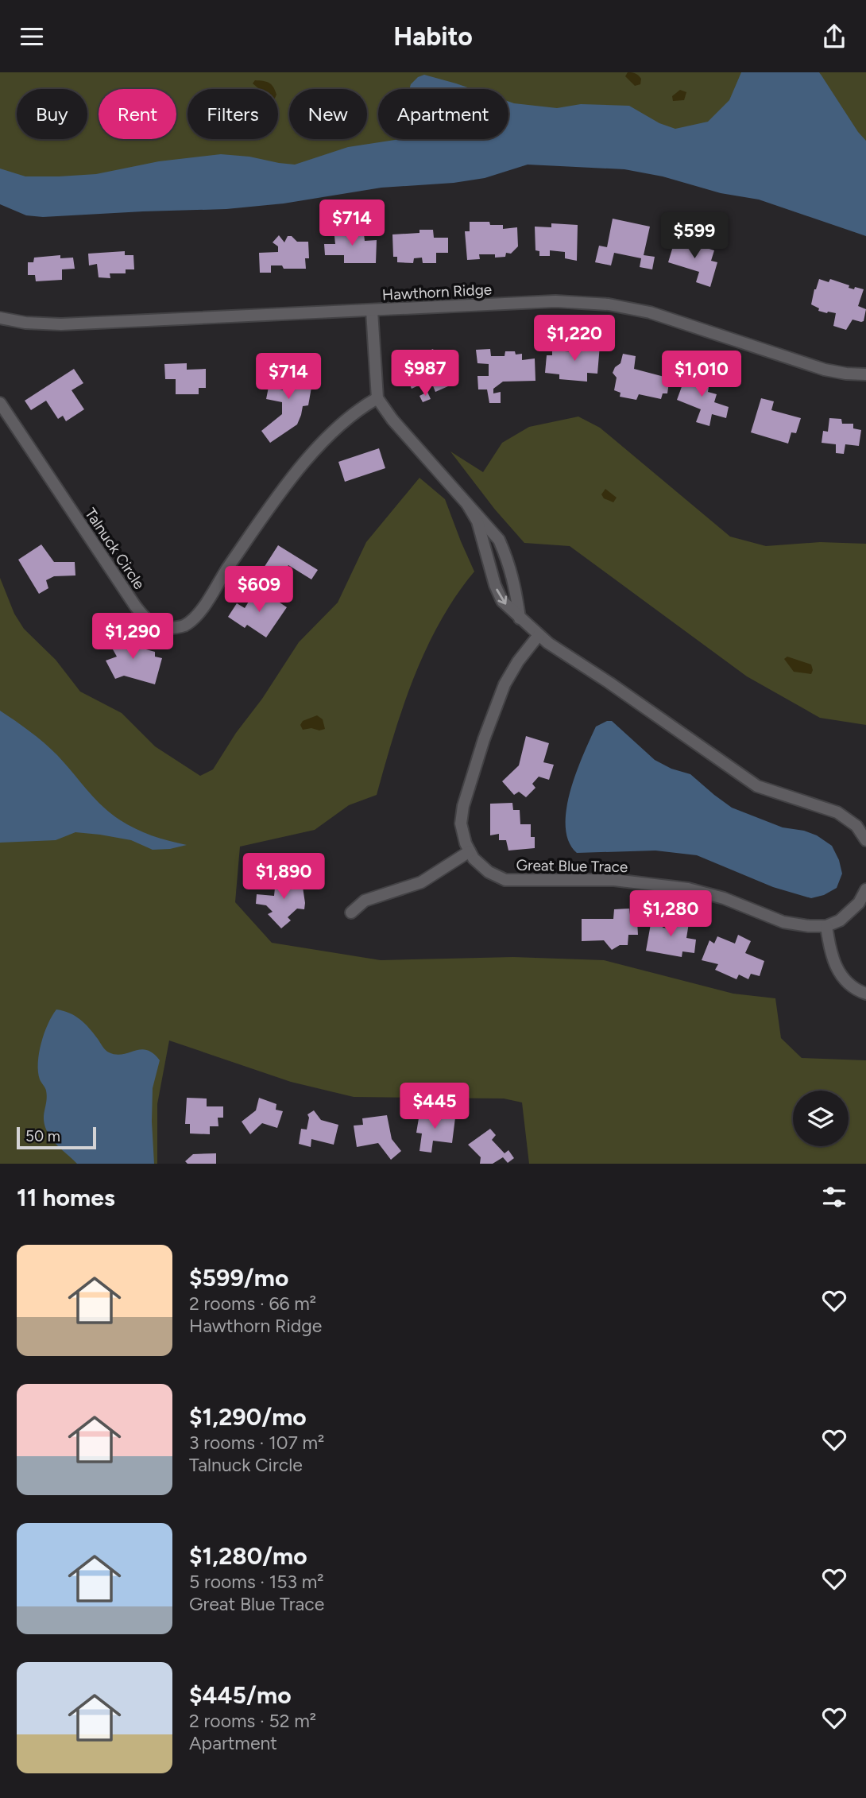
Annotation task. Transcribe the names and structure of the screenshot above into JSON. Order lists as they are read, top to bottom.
{
  "streets": {
    "street": ["Hawthorn Ridge", "Talnuck Circle", "Great Blue Trace"]
  },
  "scale_bar": "50 m",
  "page": {
    "header": "Habito",
    "chip": [
      "Buy",
      "Rent",
      "Filters",
      "New",
      "Apartment"
    ],
    "price": [
      "$714",
      "$599",
      "$1,220",
      "$987",
      "$1,010",
      "$714",
      "$609",
      "$1,290",
      "$1,890",
      "$1,280",
      "$445"
    ],
    "scale": "50 m",
    "heading": "11 homes",
    "list": [
      {
        "name": "$599/mo",
        "note": "2 rooms · 66 m² · Hawthorn Ridge"
      },
      {
        "name": "$1,290/mo",
        "note": "3 rooms · 107 m² · Talnuck Circle"
      },
      {
        "name": "$1,280/mo",
        "note": "5 rooms · 153 m² · Great Blue Trace"
      },
      {
        "name": "$445/mo",
        "note": "2 rooms · 52 m² · Apartment"
      }
    ]
  }
}
